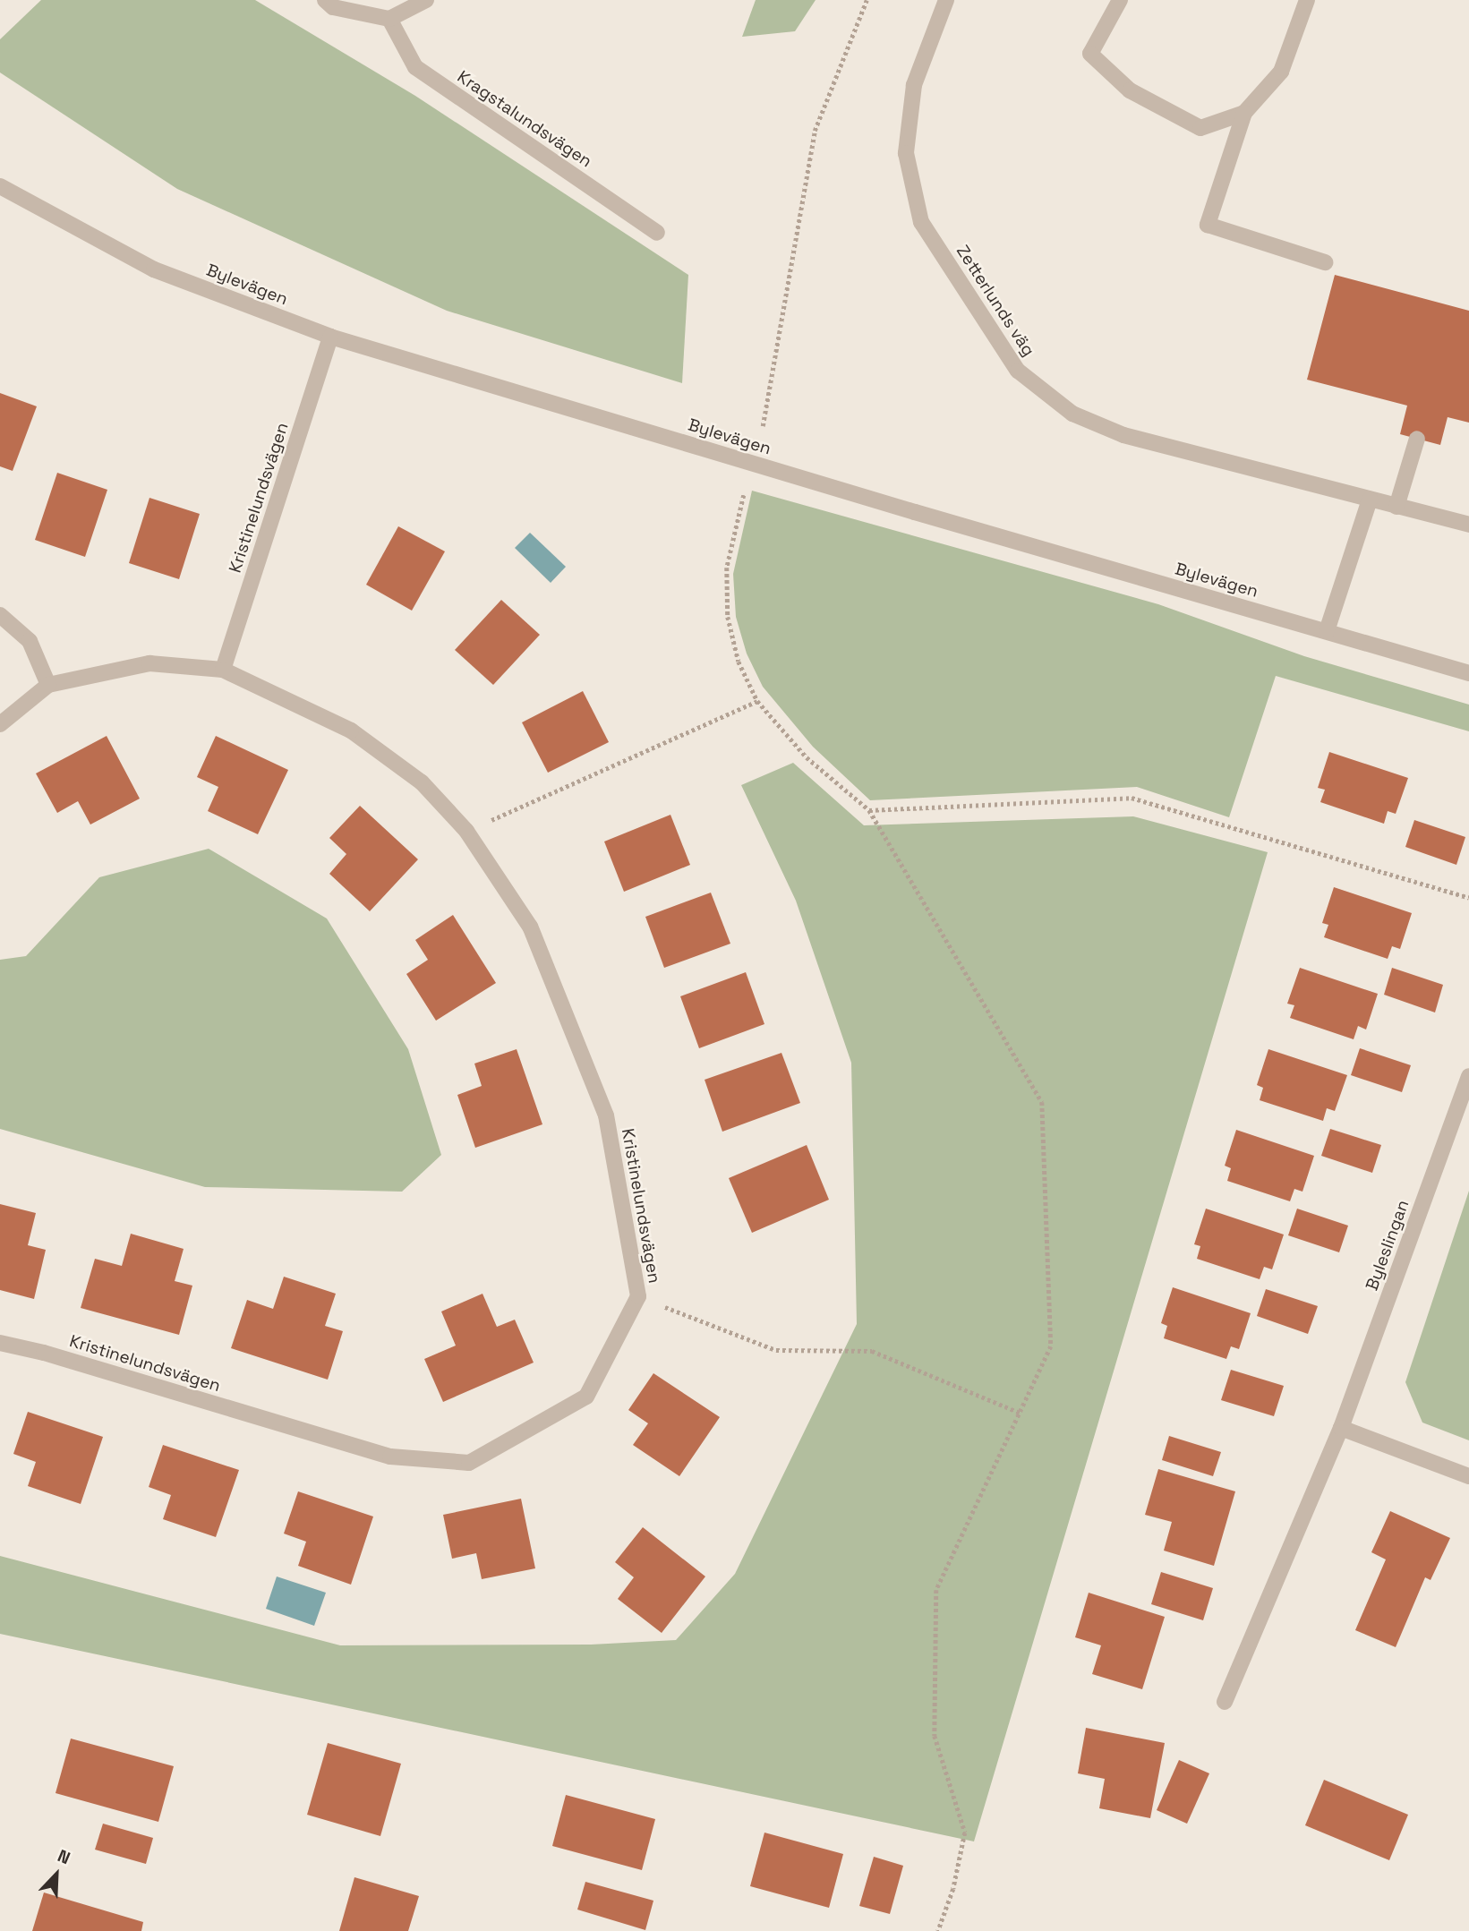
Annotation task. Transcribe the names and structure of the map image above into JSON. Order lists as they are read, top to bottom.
{
  "streets": {
    "street": [
      "Kragstalundsvägen",
      "Bylevägen",
      "Zetterlunds väg",
      "Kristinelundsvägen",
      "Byleslingan"
    ]
  },
  "crossings": [
    ["Bylevägen", "Kristinelundsvägen"]
  ],
  "north": "top right"
}
